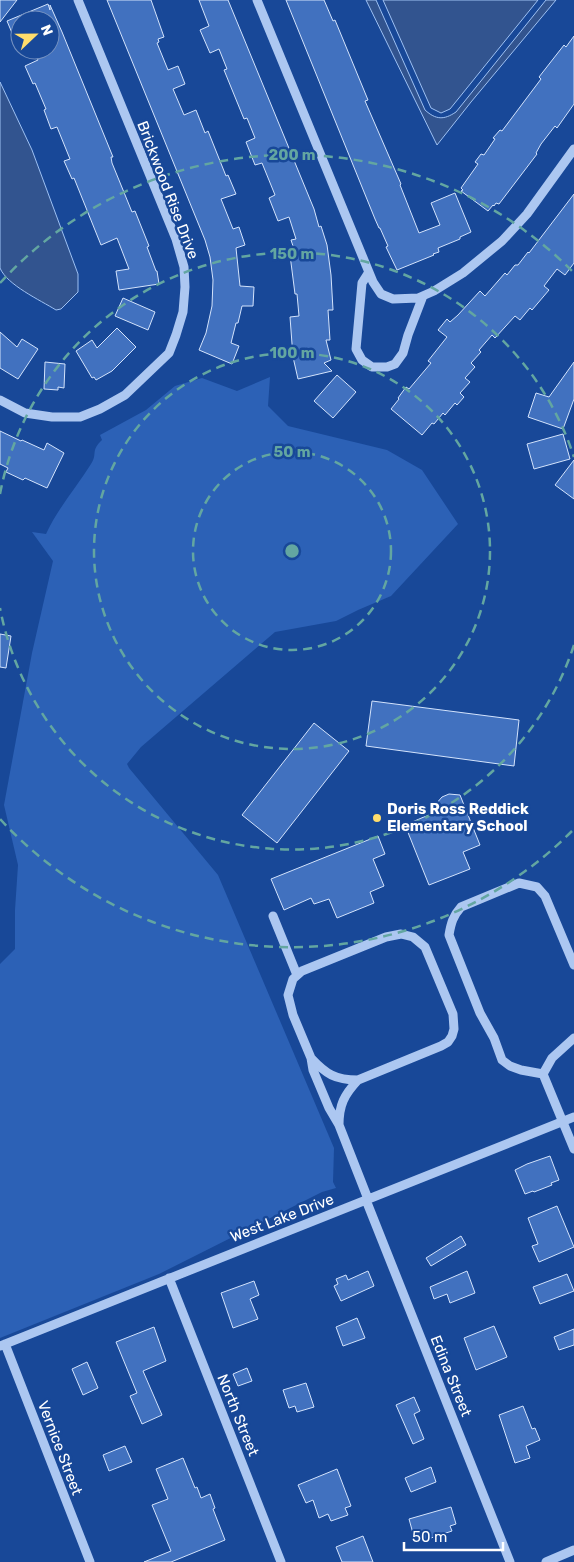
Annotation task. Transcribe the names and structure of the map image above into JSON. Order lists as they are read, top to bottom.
{
  "streets": {
    "street": [
      "Brickwood Rise Drive",
      "West Lake Drive",
      "Edina Street",
      "North Street",
      "Vernice Street"
    ]
  },
  "crossings": [
    ["West Lake Drive", "Edina Street"],
    ["West Lake Drive", "North Street"],
    ["West Lake Drive", "Vernice Street"]
  ],
  "places": ["Doris Ross Reddick Elementary School"],
  "scale_bar": "50 m",
  "north": "right",
  "rings": [
    "200 m",
    "150 m",
    "100 m",
    "50 m"
  ]
}
